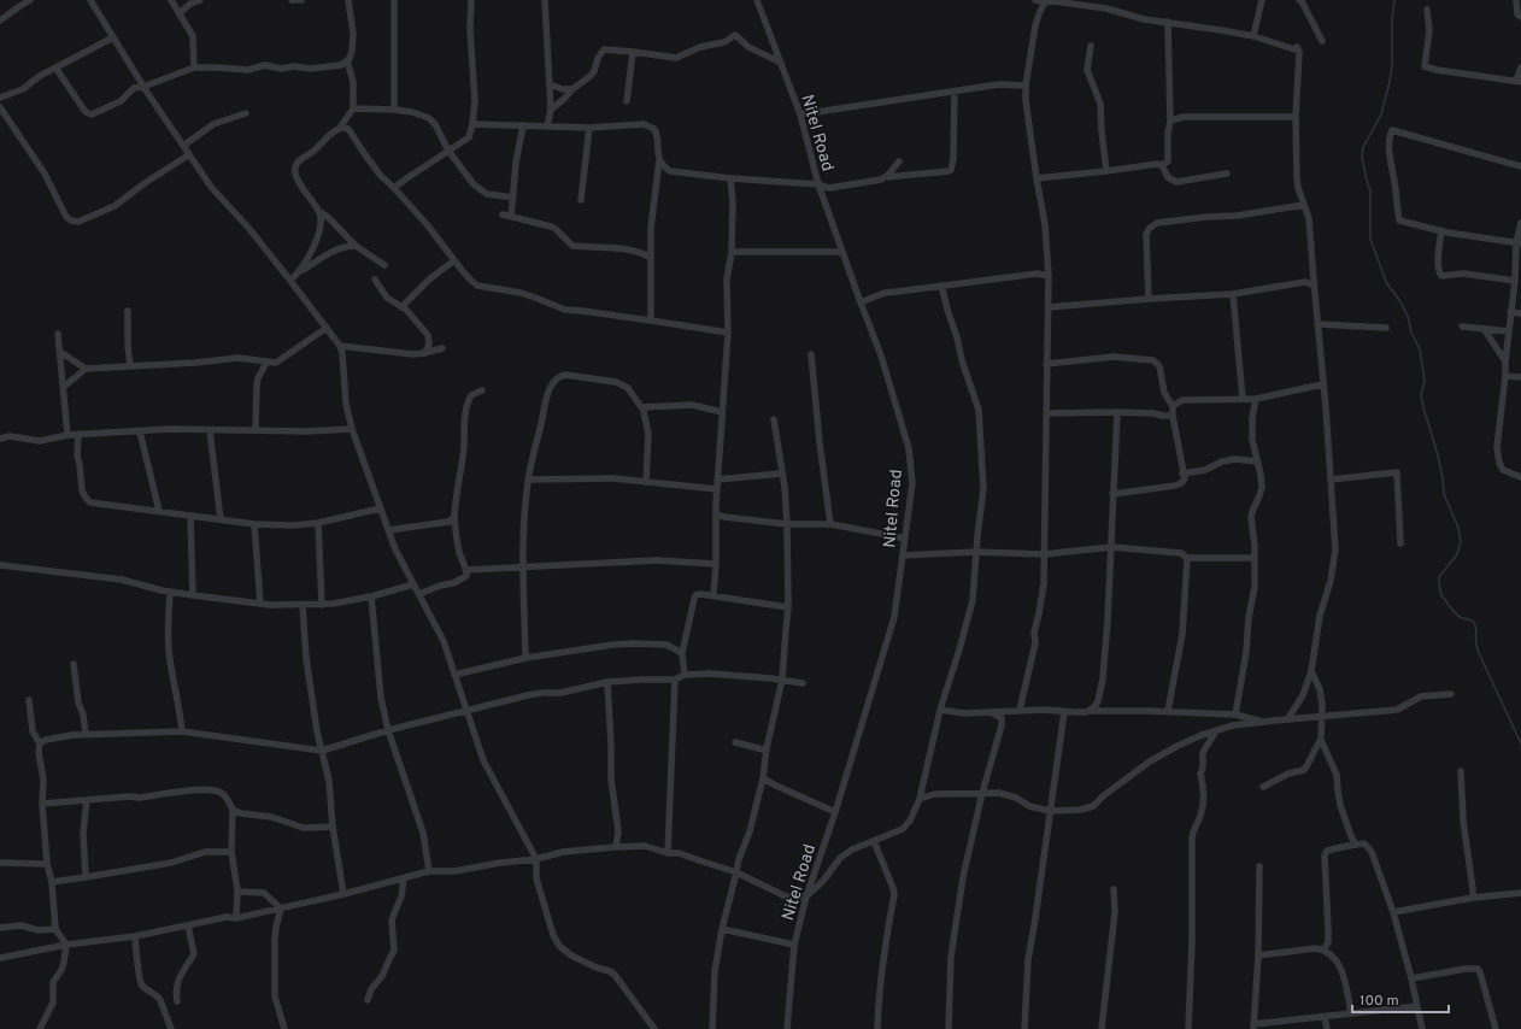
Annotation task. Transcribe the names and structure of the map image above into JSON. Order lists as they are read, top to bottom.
{
  "streets": {
    "street": ["Nitel Road"]
  },
  "scale_bar": "100 m"
}
